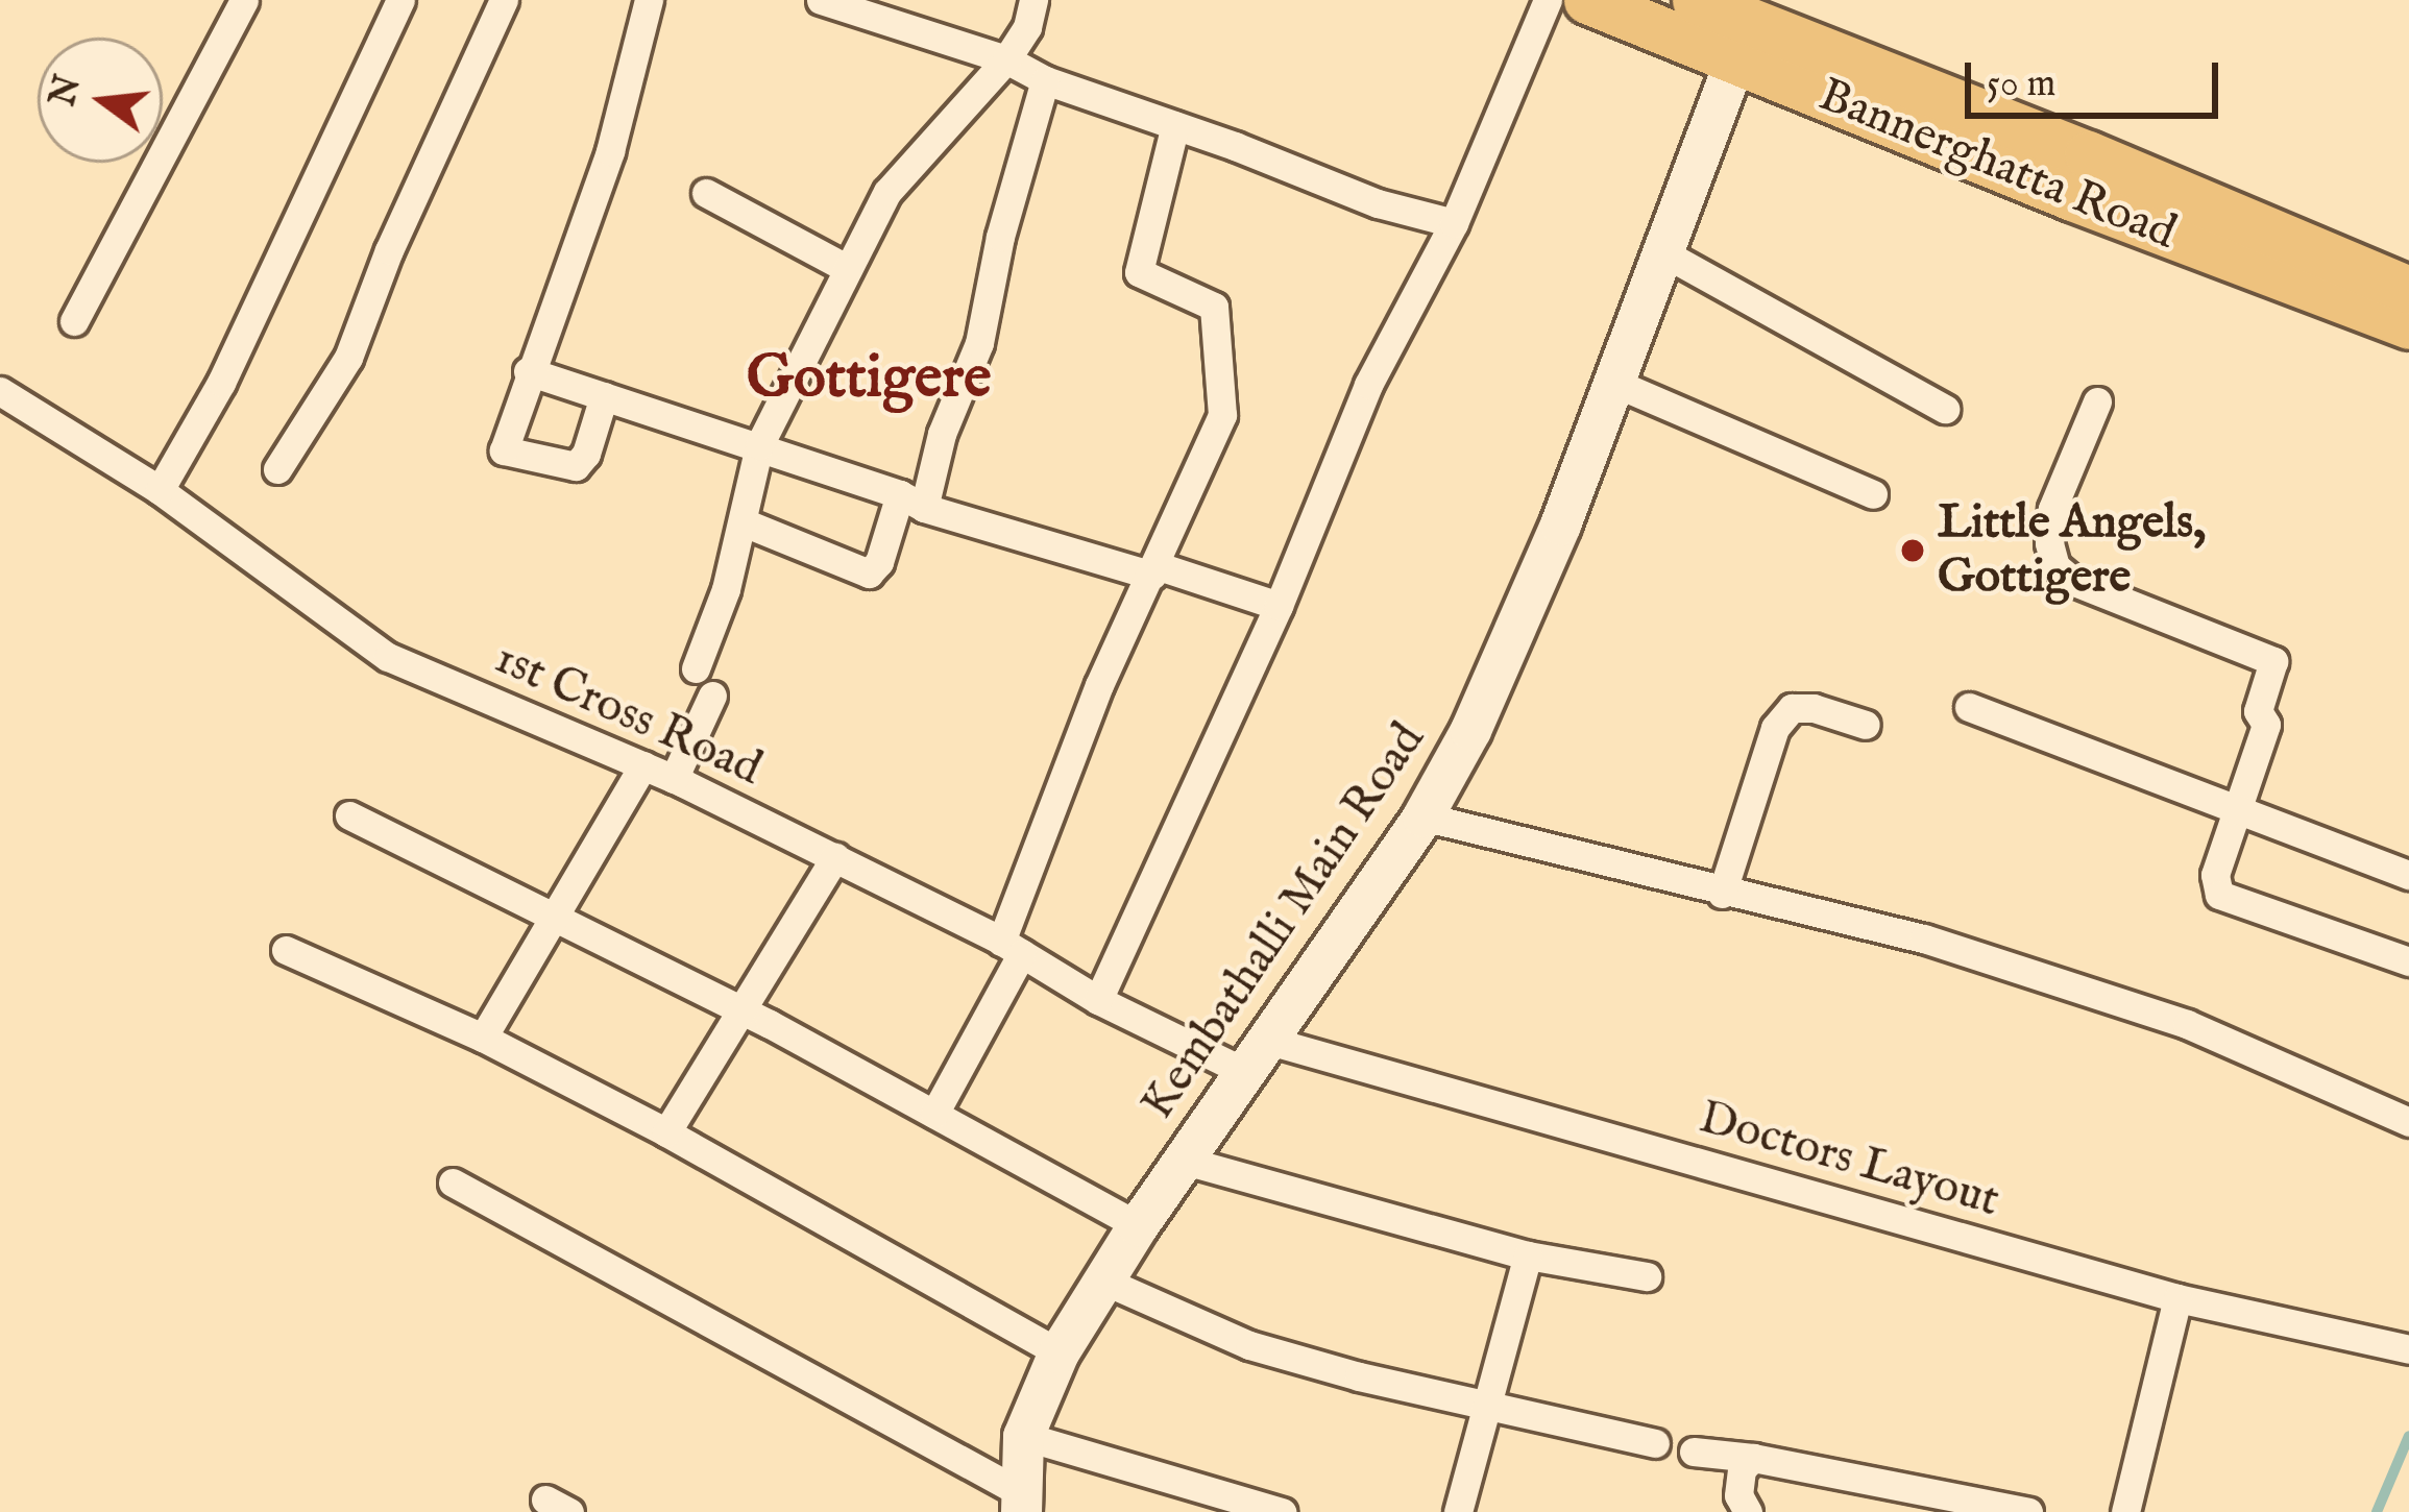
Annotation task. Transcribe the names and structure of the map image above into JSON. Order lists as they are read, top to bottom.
{
  "streets": {
    "main road": ["Bannerghatta Road"],
    "street": ["1st Cross Road", "Kembathalli Main Road", "Doctors Layout"]
  },
  "crossings": [
    ["Bannerghatta Road", "Kembathalli Main Road"],
    ["1st Cross Road", "Kembathalli Main Road"],
    ["1st Cross Road", "Doctors Layout"],
    ["Kembathalli Main Road", "Doctors Layout"]
  ],
  "districts": ["Gottigere"],
  "places": ["Little Angels, Gottigere"],
  "scale_bar": "50 m",
  "north": "left"
}
